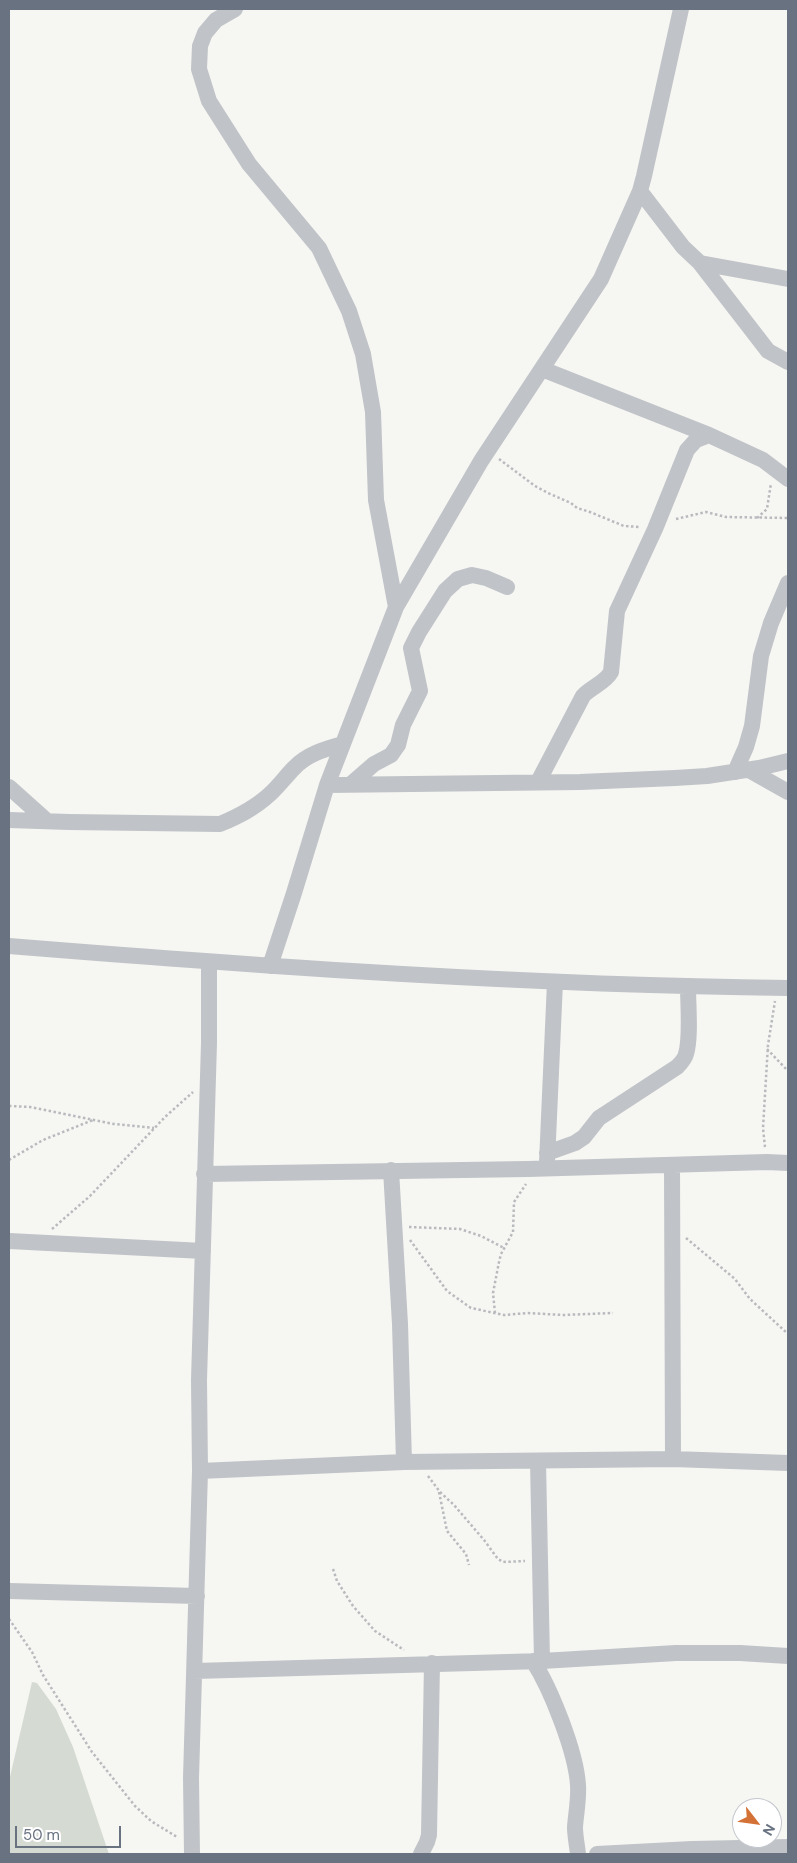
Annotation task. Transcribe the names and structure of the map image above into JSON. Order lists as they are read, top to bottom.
{
  "scale_bar": "50 m",
  "north": "bottom right"
}
